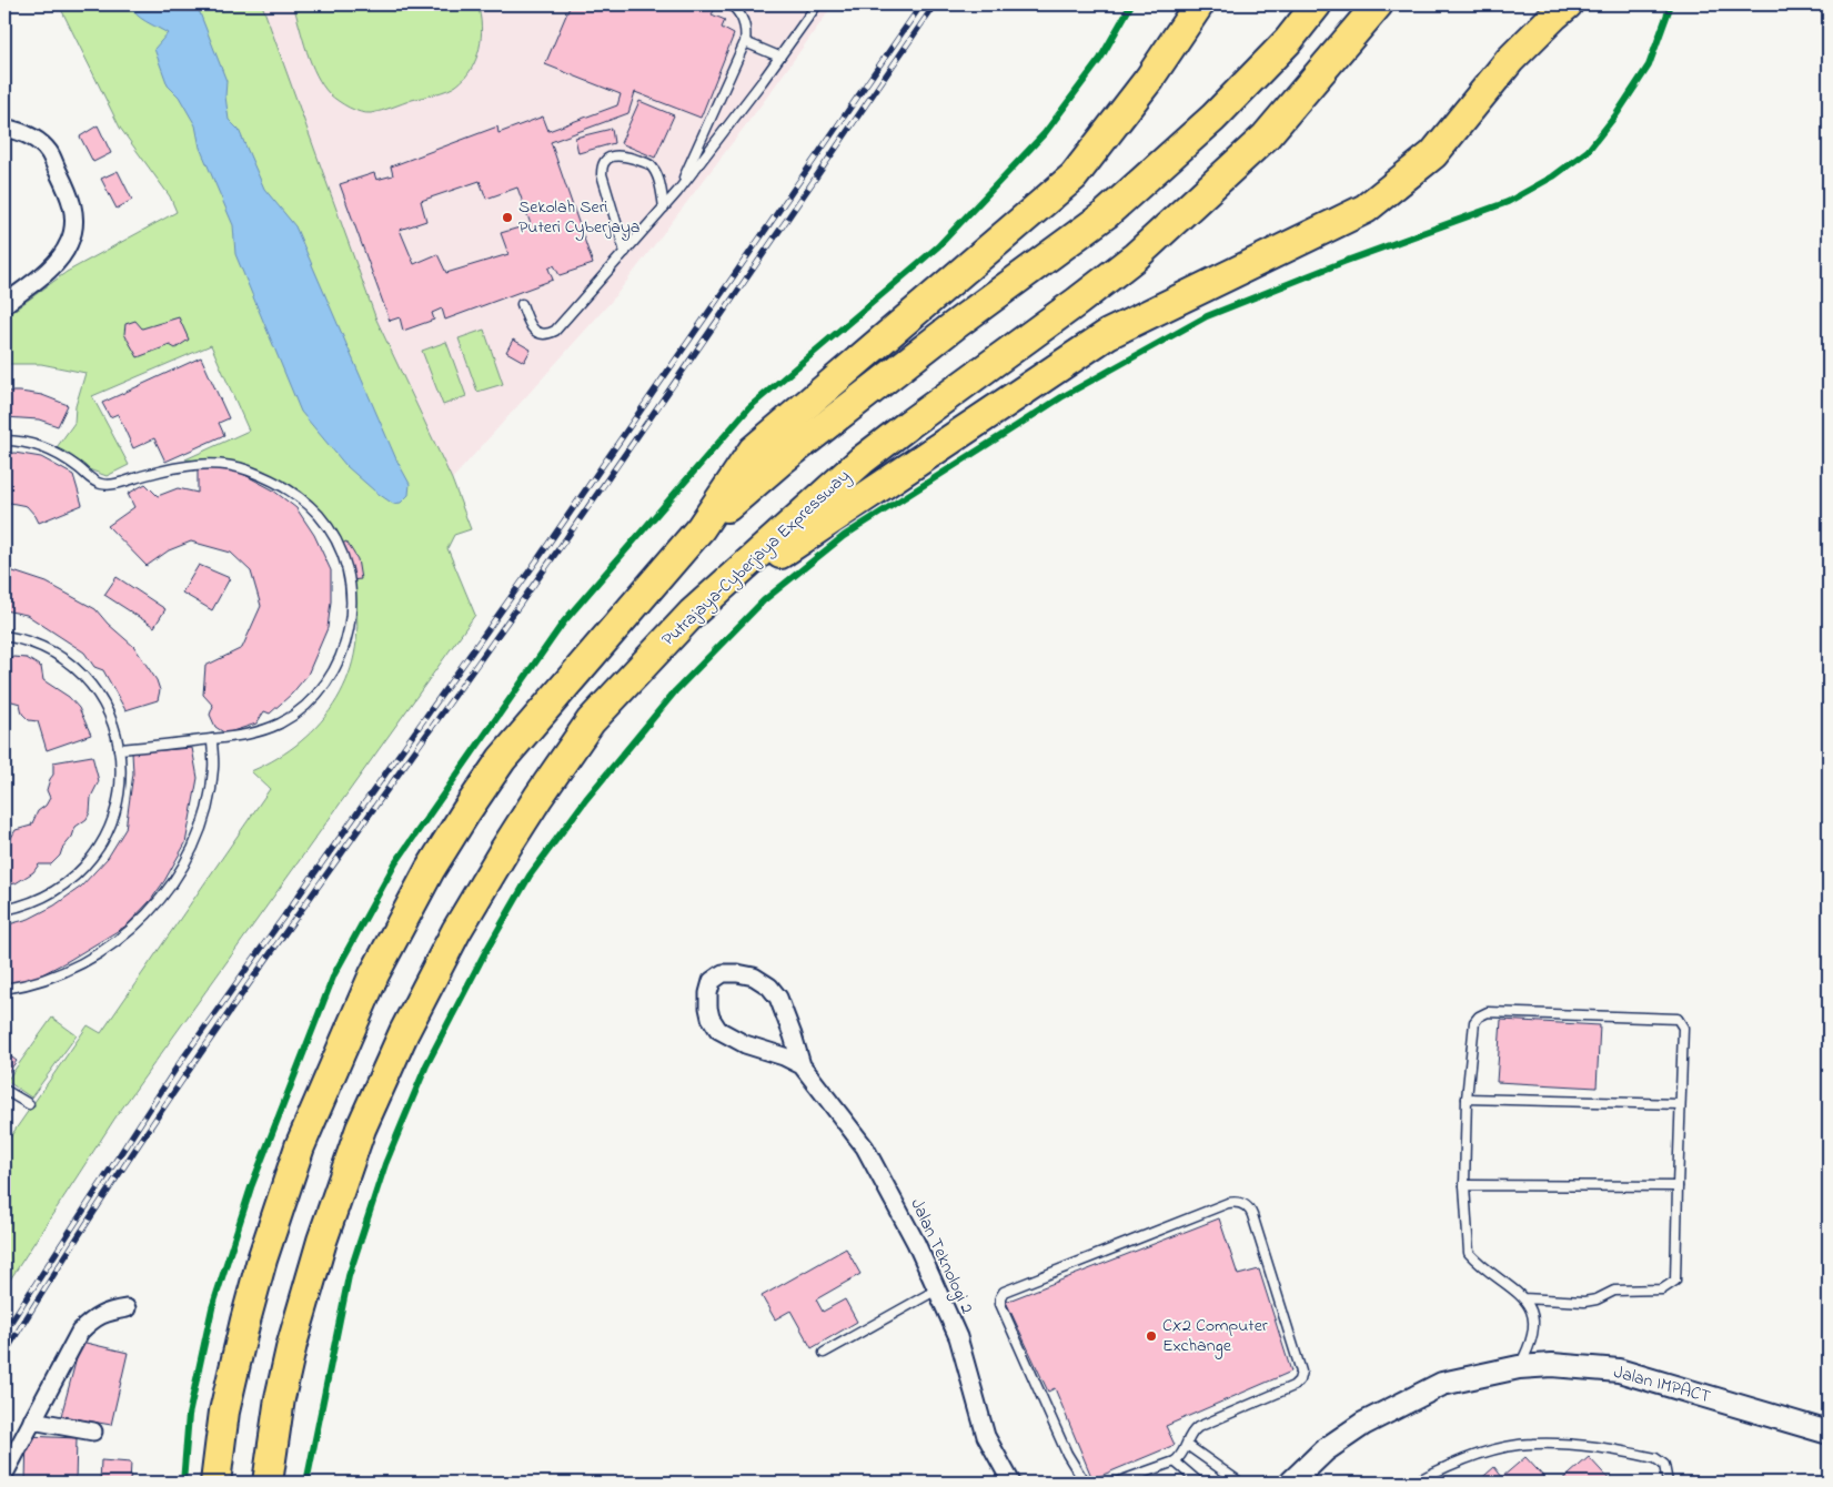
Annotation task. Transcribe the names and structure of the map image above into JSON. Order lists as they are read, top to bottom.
{
  "streets": {
    "highway": ["Putrajaya–Cyberjaya Expressway"],
    "street": ["Jalan Teknologi 2", "Jalan IMPACT"]
  },
  "places": ["Sekolah Seri Puteri Cyberjaya", "CX2 Computer Exchange"]
}
